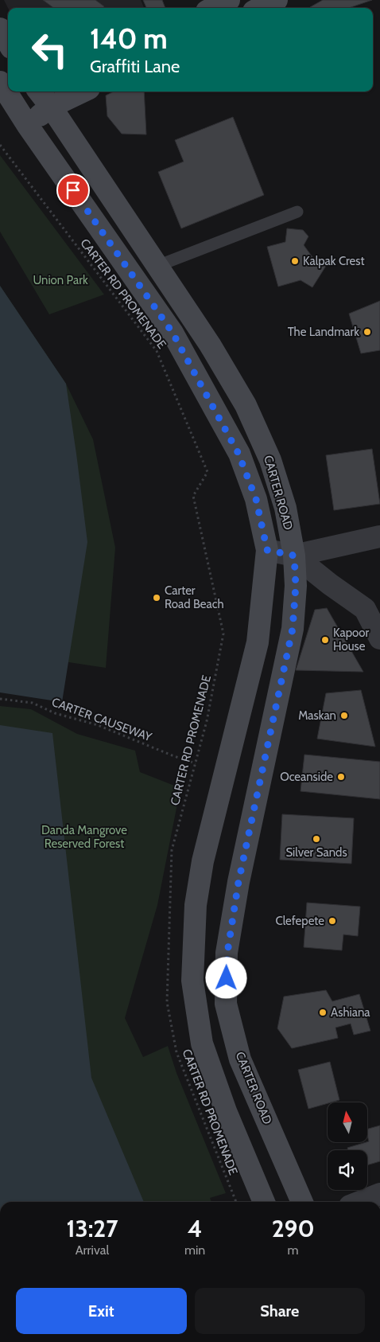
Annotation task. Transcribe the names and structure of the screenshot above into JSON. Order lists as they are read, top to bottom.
{
  "streets": {
    "main road": ["CARTER ROAD"],
    "path": ["CARTER RD PROMENADE", "CARTER CAUSEWAY"]
  },
  "crossings": [
    ["CARTER RD PROMENADE", "CARTER CAUSEWAY"]
  ],
  "parks": ["Union Park", "Danda Mangrove Reserved Forest"],
  "places": [
    "Kalpak Crest",
    "The Landmark",
    "Carter Road Beach",
    "Kapoor House",
    "Maskan",
    "Oceanside",
    "Silver Sands",
    "Clefepete",
    "Ashiana"
  ],
  "north": "top",
  "page": {
    "turn": ["140 m", "Graffiti Lane"],
    "eta": [
      "13:27",
      "Arrival",
      "4",
      "min",
      "290",
      "m"
    ],
    "buttons": ["Exit", "Share"]
  }
}
